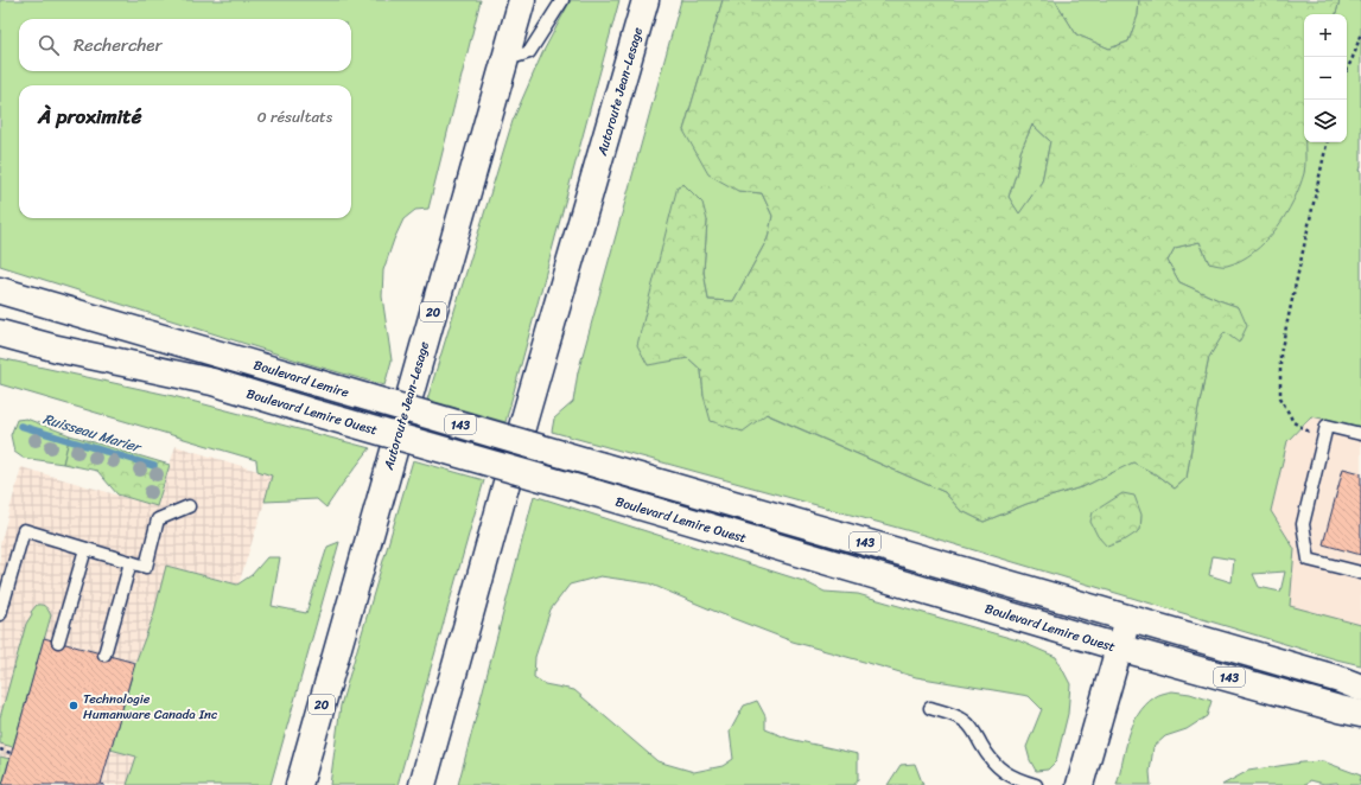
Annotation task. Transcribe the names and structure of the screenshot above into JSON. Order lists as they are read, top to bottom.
{
  "streets": {
    "main road": [
      "Autoroute Jean-Lesage",
      "20",
      "Boulevard Lemire",
      "Boulevard Lemire Ouest",
      "143"
    ]
  },
  "crossings": [
    ["Boulevard Lemire", "143"]
  ],
  "water": ["Ruisseau Marier"],
  "places": ["Technologie Humanware Canada Inc"],
  "page": {
    "map_buttons": ["+", "−"],
    "search": "Rechercher",
    "heading": ["À proximité", "0 résultats"]
  }
}
